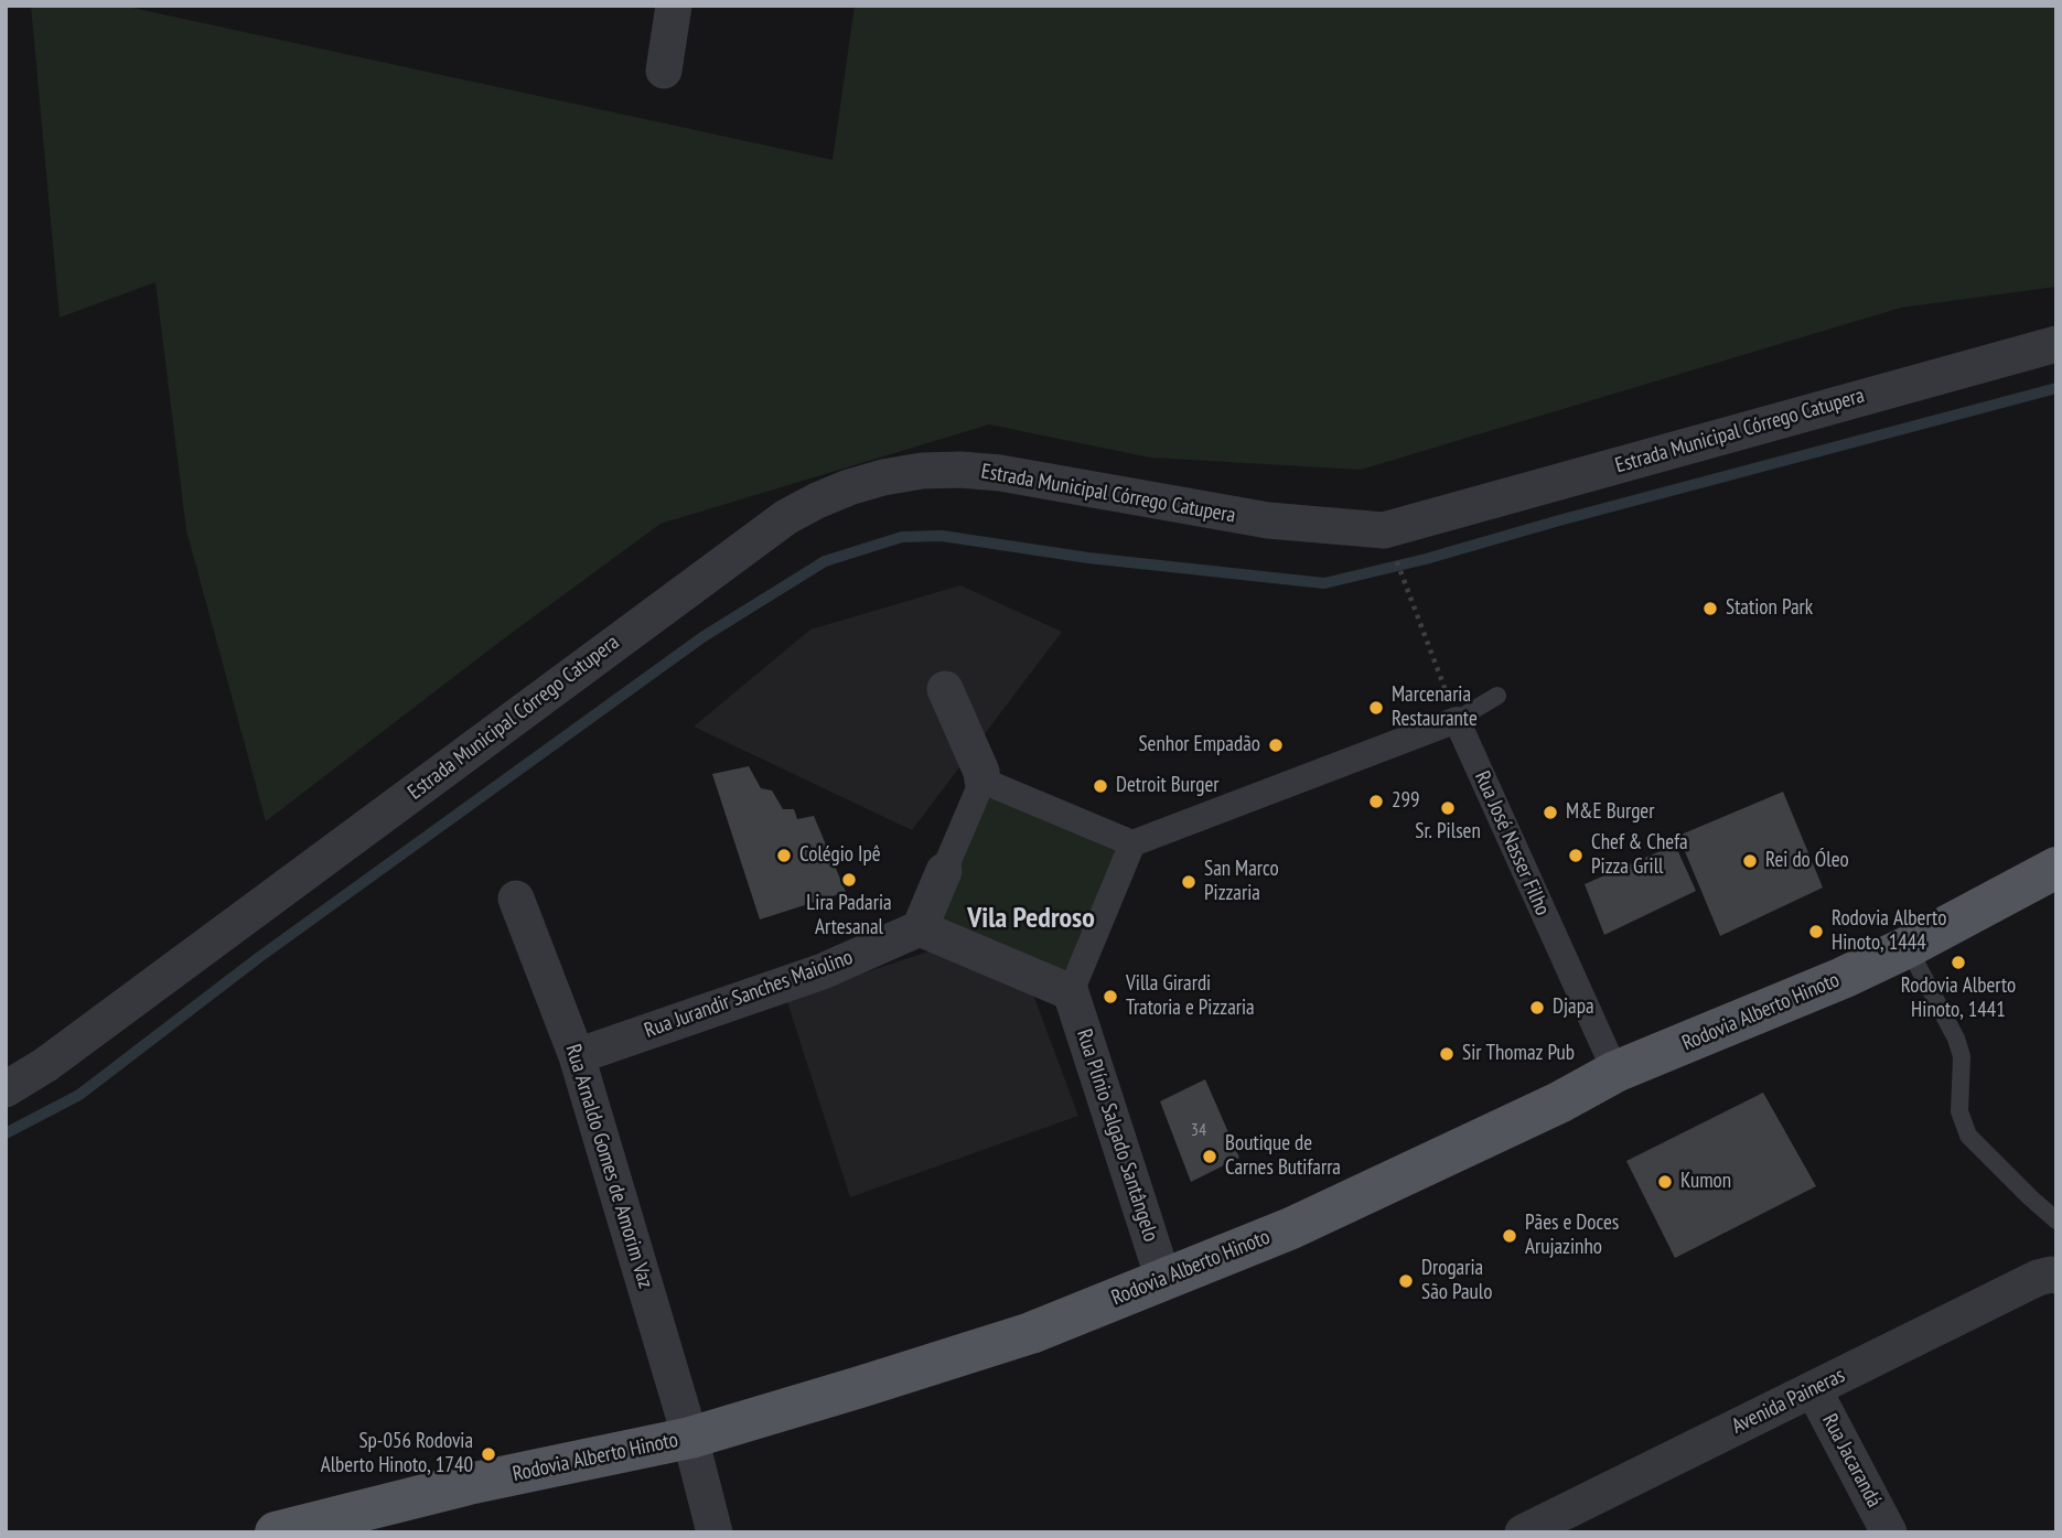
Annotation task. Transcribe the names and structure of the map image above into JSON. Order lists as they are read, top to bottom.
{
  "streets": {
    "main road": ["Rodovia Alberto Hinoto"],
    "street": [
      "Estrada Municipal Córrego Catupera",
      "Rua José Nasser Filho",
      "Rua Jurandir Sanches Maiolino",
      "Rua Plínio Salgado Santângelo",
      "Rua Arnaldo Gomes de Amorim Vaz",
      "Avenida Paineras",
      "Rua Jacarandá"
    ]
  },
  "crossings": [
    ["Rua José Nasser Filho", "Rodovia Alberto Hinoto"],
    ["Rua Jurandir Sanches Maiolino", "Rua Arnaldo Gomes de Amorim Vaz"],
    ["Rodovia Alberto Hinoto", "Rua Plínio Salgado Santângelo"],
    ["Rodovia Alberto Hinoto", "Rua Arnaldo Gomes de Amorim Vaz"],
    ["Avenida Paineras", "Rua Jacarandá"]
  ],
  "districts": ["Vila Pedroso"],
  "places": [
    "Station Park",
    "Marcenaria Restaurante",
    "Senhor Empadão",
    "Detroit Burger",
    "299",
    "Sr. Pilsen",
    "M&E Burger",
    "Colégio Ipê",
    "Chef & Chefa Pizza Grill",
    "Rei do Óleo",
    "Lira Padaria Artesanal",
    "San Marco Pizzaria",
    "Rodovia Alberto Hinoto, 1444",
    "Rodovia Alberto Hinoto, 1441",
    "Villa Girardi Tratoria e Pizzaria",
    "Djapa",
    "Sir Thomaz Pub",
    "Boutique de Carnes Butifarra",
    "Kumon",
    "Pães e Doces Arujazinho",
    "Drogaria São Paulo",
    "Sp-056 Rodovia Alberto Hinoto, 1740"
  ],
  "house_numbers": ["34"]
}
